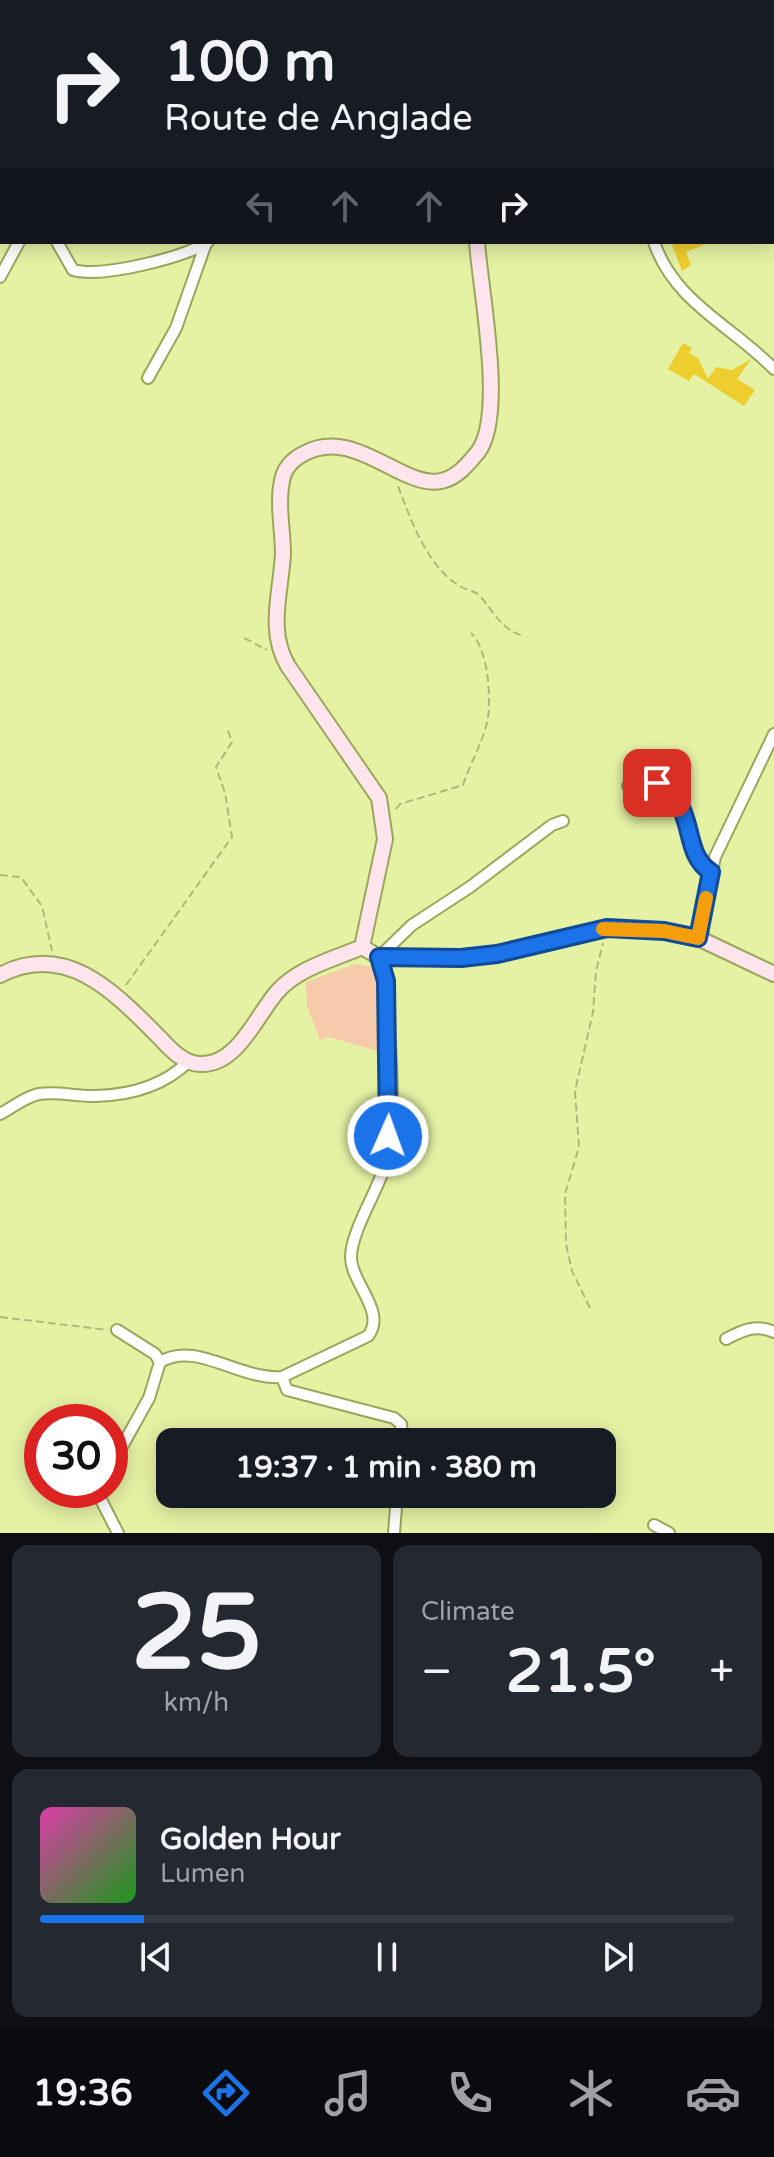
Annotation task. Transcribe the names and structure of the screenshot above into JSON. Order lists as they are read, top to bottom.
{
  "page": {
    "turn": ["100 m", "Route de Anglade"],
    "limit": "30",
    "trip": "19:37 · 1 min · 380 m",
    "tile": [
      ["25", "km/h"],
      "Climate"
    ],
    "heat": ["−", "21.5°", "+"],
    "song": ["Golden Hour", "Lumen"],
    "tabs": "19:36"
  }
}
